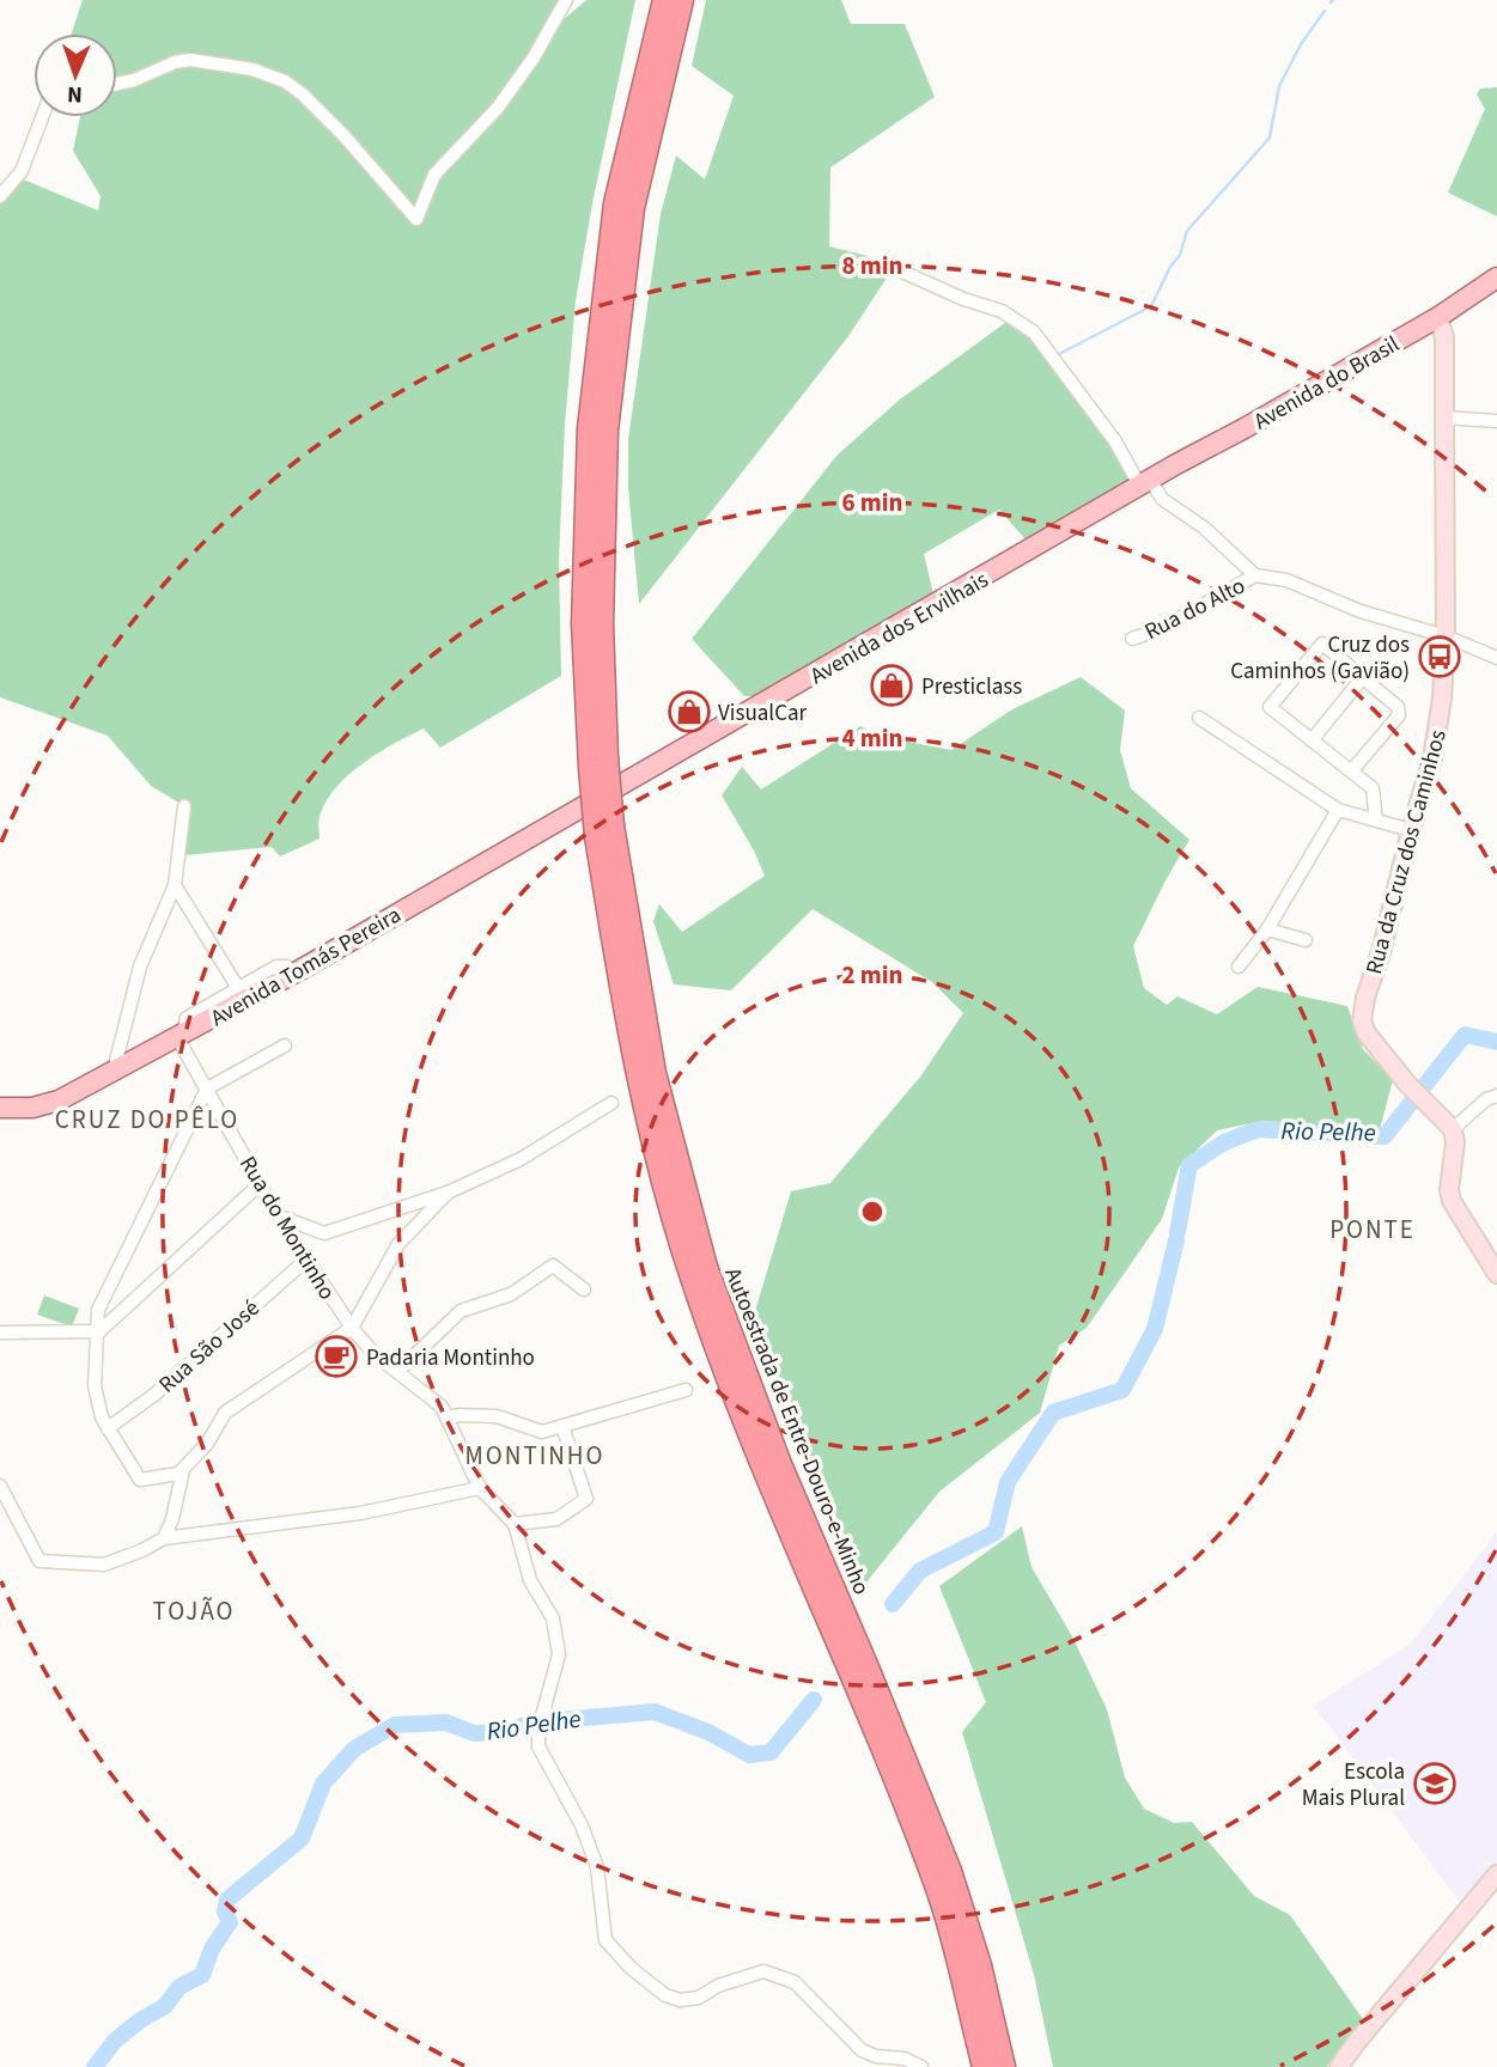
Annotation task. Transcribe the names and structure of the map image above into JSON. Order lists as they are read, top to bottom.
{
  "streets": {
    "highway": ["Autoestrada de Entre-Douro-e-Minho"],
    "main road": ["Avenida do Brasil", "Avenida dos Ervilhais", "Avenida Tomás Pereira"],
    "street": [
      "Rua do Alto",
      "Rua da Cruz dos Caminhos",
      "Rua do Montinho",
      "Rua São José"
    ]
  },
  "crossings": [
    ["Avenida do Brasil", "Avenida dos Ervilhais"],
    ["Avenida do Brasil", "Rua da Cruz dos Caminhos"],
    ["Avenida dos Ervilhais", "Avenida Tomás Pereira"],
    ["Avenida Tomás Pereira", "Rua do Montinho"],
    ["Rua do Montinho", "Rua São José"]
  ],
  "districts": [
    "CRUZ DO PÊLO",
    "PONTE",
    "MONTINHO",
    "TOJÃO"
  ],
  "water": ["Rio Pelhe"],
  "places": {
    "bus stop": ["Cruz dos Caminhos (Gavião)"],
    "shop": ["Presticlass", "VisualCar"],
    "cafe": ["Padaria Montinho"],
    "school or university": ["Escola Mais Plural"]
  },
  "north": "bottom",
  "rings": [
    "8 min",
    "6 min",
    "4 min",
    "2 min"
  ]
}
